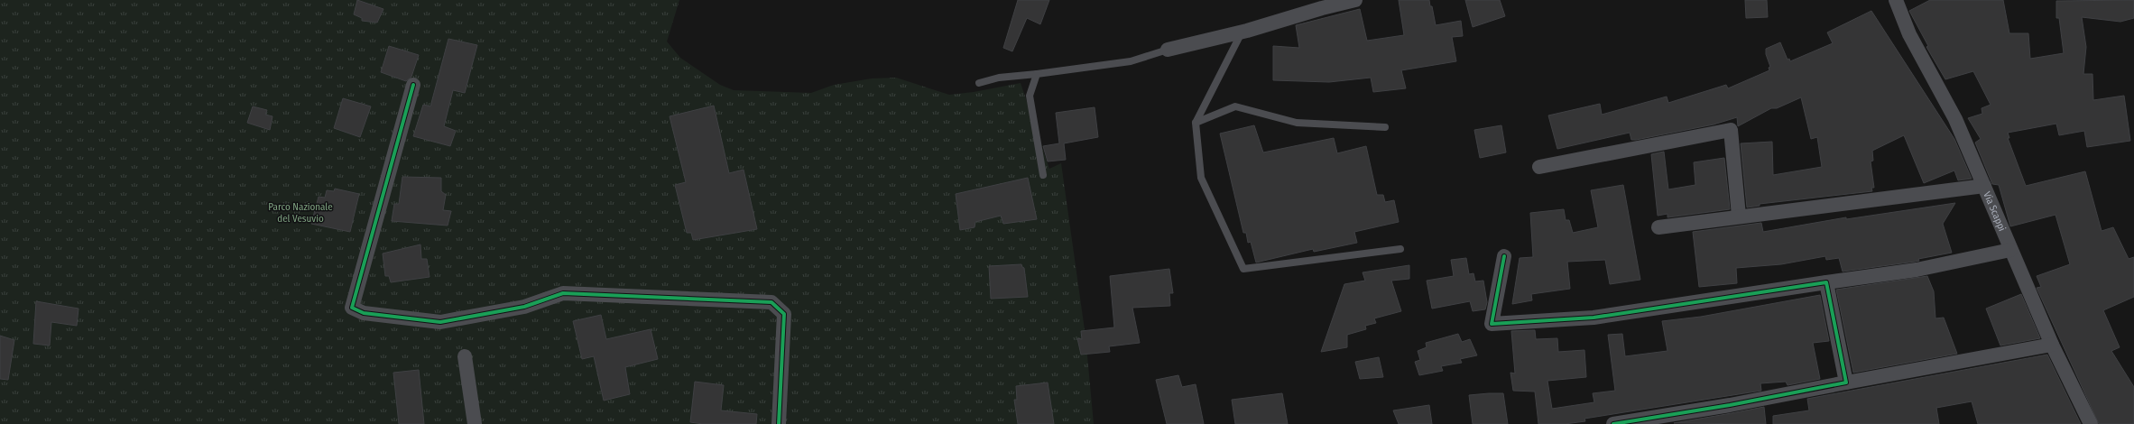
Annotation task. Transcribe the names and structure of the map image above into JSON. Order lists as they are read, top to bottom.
{
  "streets": {
    "street": ["Via Scappi"]
  },
  "parks": ["Parco Nazionale del Vesuvio"]
}
